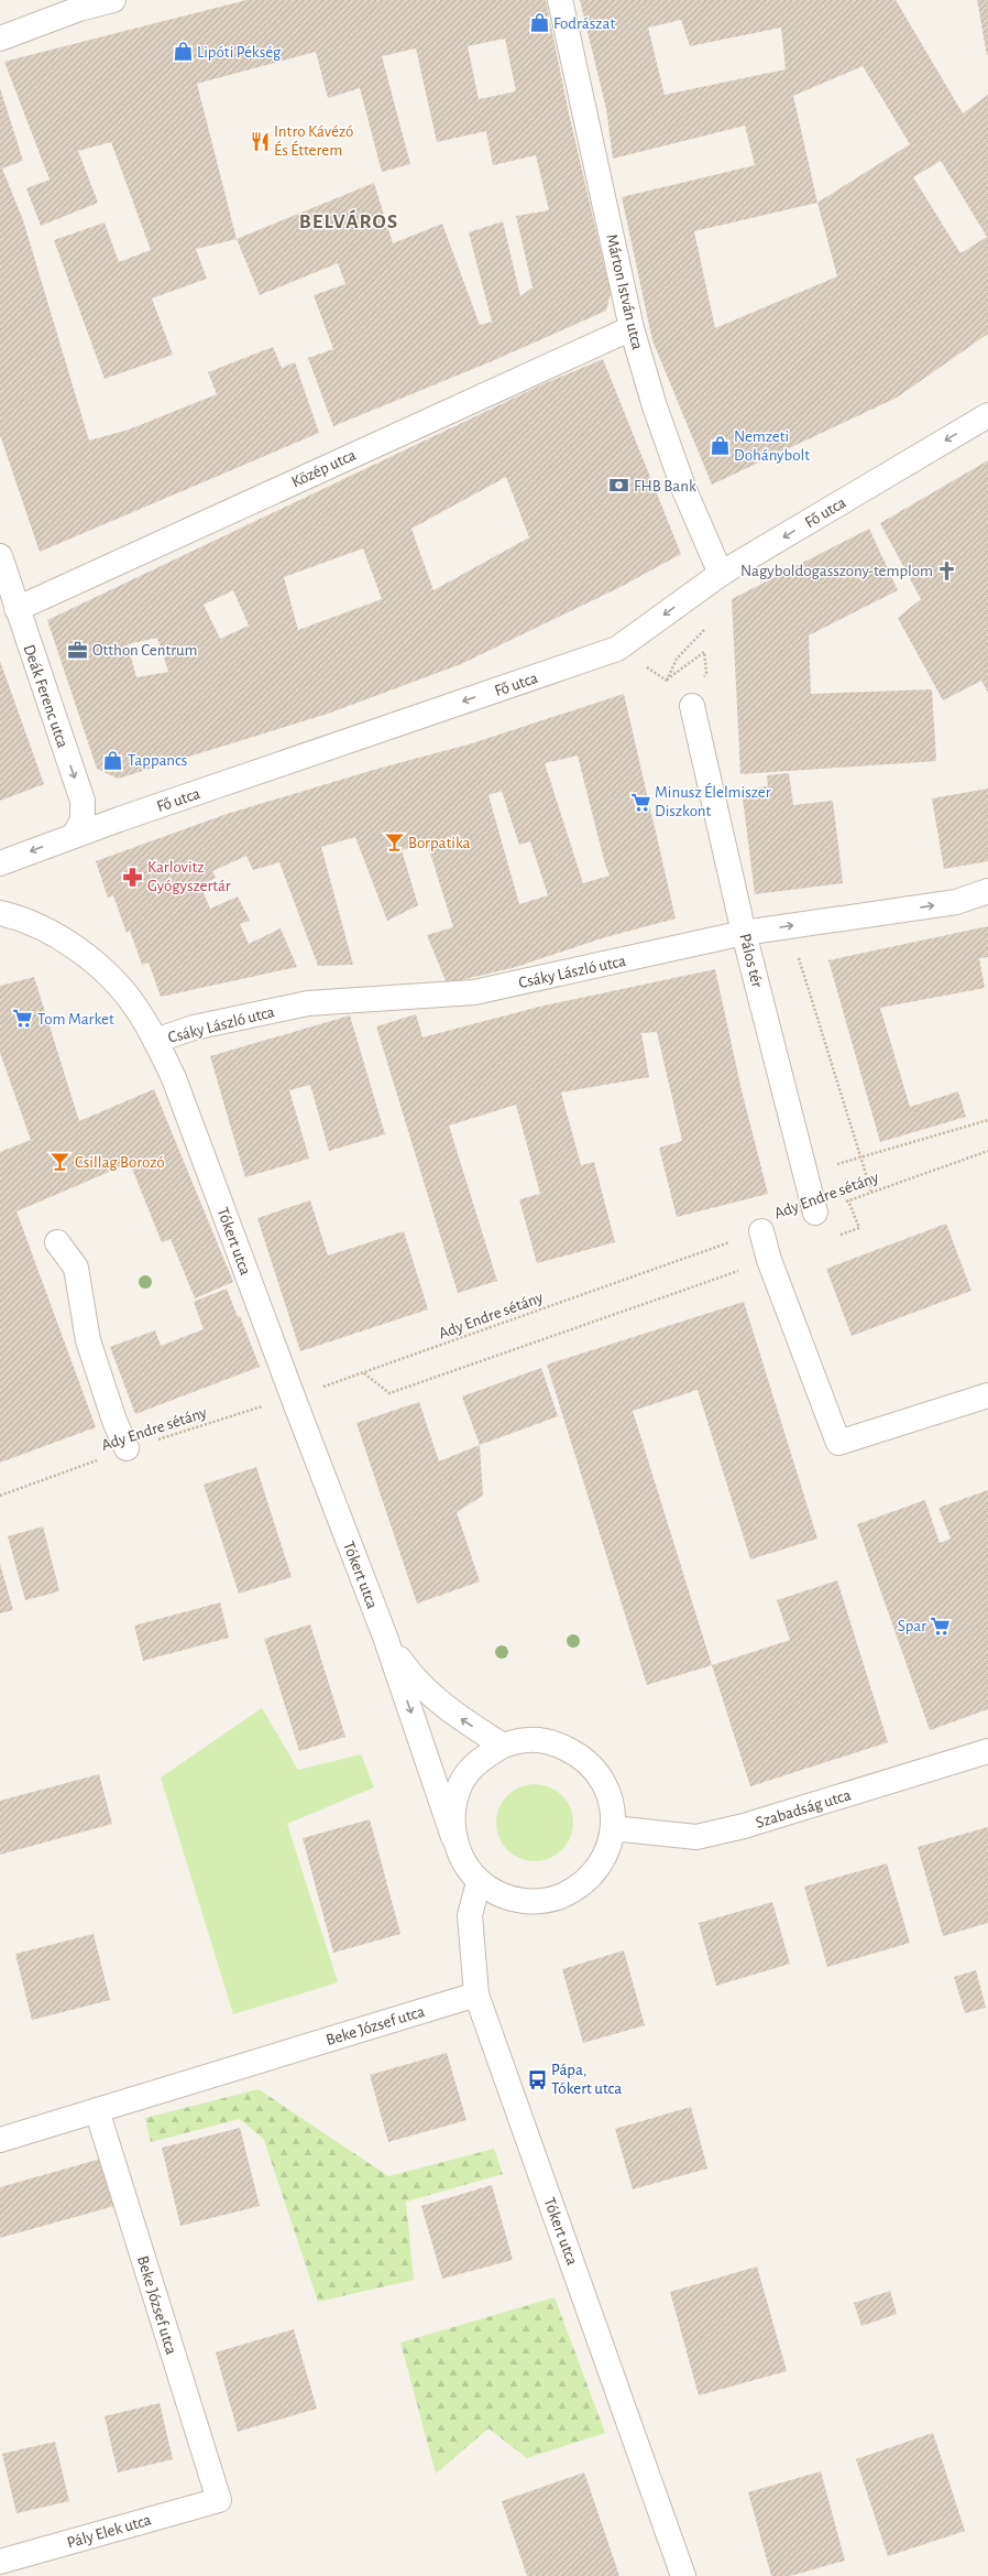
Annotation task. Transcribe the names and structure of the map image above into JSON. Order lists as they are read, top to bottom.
{
  "streets": {
    "street": [
      "Márton István utca",
      "Közép utca",
      "Fő utca",
      "Deák Ferenc utca",
      "Pálos tér",
      "Csáky László utca",
      "Tókert utca",
      "Szabadság utca",
      "Beke József utca",
      "Pály Elek utca"
    ],
    "path": ["Ady Endre sétány"]
  },
  "crossings": [
    ["Márton István utca", "Közép utca"],
    ["Márton István utca", "Fő utca"],
    ["Közép utca", "Deák Ferenc utca"],
    ["Fő utca", "Deák Ferenc utca"],
    ["Pálos tér", "Csáky László utca"],
    ["Pálos tér", "Ady Endre sétány"],
    ["Csáky László utca", "Tókert utca"],
    ["Ady Endre sétány", "Tókert utca"],
    ["Tókert utca", "Szabadság utca"],
    ["Tókert utca", "Beke József utca"],
    ["Beke József utca", "Pály Elek utca"]
  ],
  "one_way": ["Fő utca", "Deák Ferenc utca"],
  "districts": ["BELVÁROS"],
  "places": {
    "shop": [
      "Fodrászat",
      "Lipóti Pékség",
      "Nemzeti Dohánybolt",
      "Tappancs"
    ],
    "restaurant": ["Intro Kávézó És Étterem"],
    "bank": ["FHB Bank"],
    "church": ["Nagyboldogasszony-templom"],
    "office": ["Otthon Centrum"],
    "supermarket": ["Minusz Élelmiszer Diszkont", "Tom Market", "Spar"],
    "bar": ["Borpatika", "Csillag Borozó"],
    "pharmacy": ["Karlovitz Gyógyszertár"],
    "bus stop": ["Pápa, Tókert utca"]
  }
}
